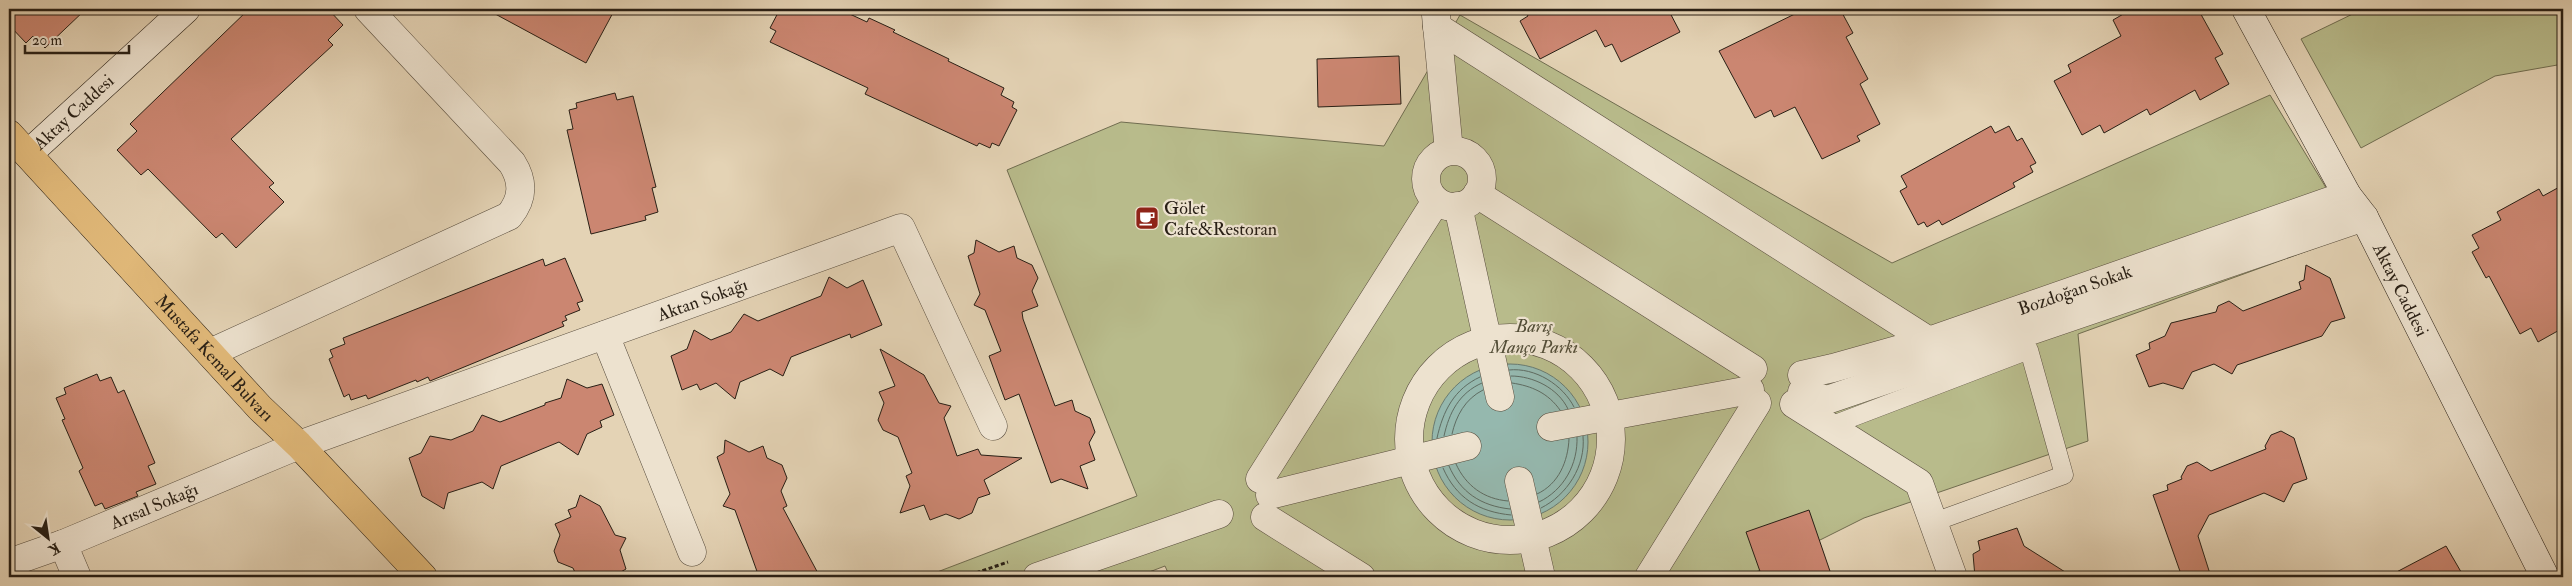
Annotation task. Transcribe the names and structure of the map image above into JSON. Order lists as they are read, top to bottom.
{
  "streets": {
    "main road": ["Mustafa Kemal Bulvarı"],
    "street": [
      "Aktay Caddesi",
      "Bozdoğan Sokak",
      "Aktan Sokağı",
      "Arısal Sokağı"
    ]
  },
  "crossings": [
    ["Aktay Caddesi", "Bozdoğan Sokak"],
    ["Aktay Caddesi", "Mustafa Kemal Bulvarı"],
    ["Aktan Sokağı", "Mustafa Kemal Bulvarı"],
    ["Aktan Sokağı", "Arısal Sokağı"],
    ["Mustafa Kemal Bulvarı", "Arısal Sokağı"]
  ],
  "parks": ["Barış Manço Parkı"],
  "places": {
    "cafe": ["Gölet Cafe&Restoran"]
  },
  "scale_bar": "20 m",
  "north": "bottom right"
}
